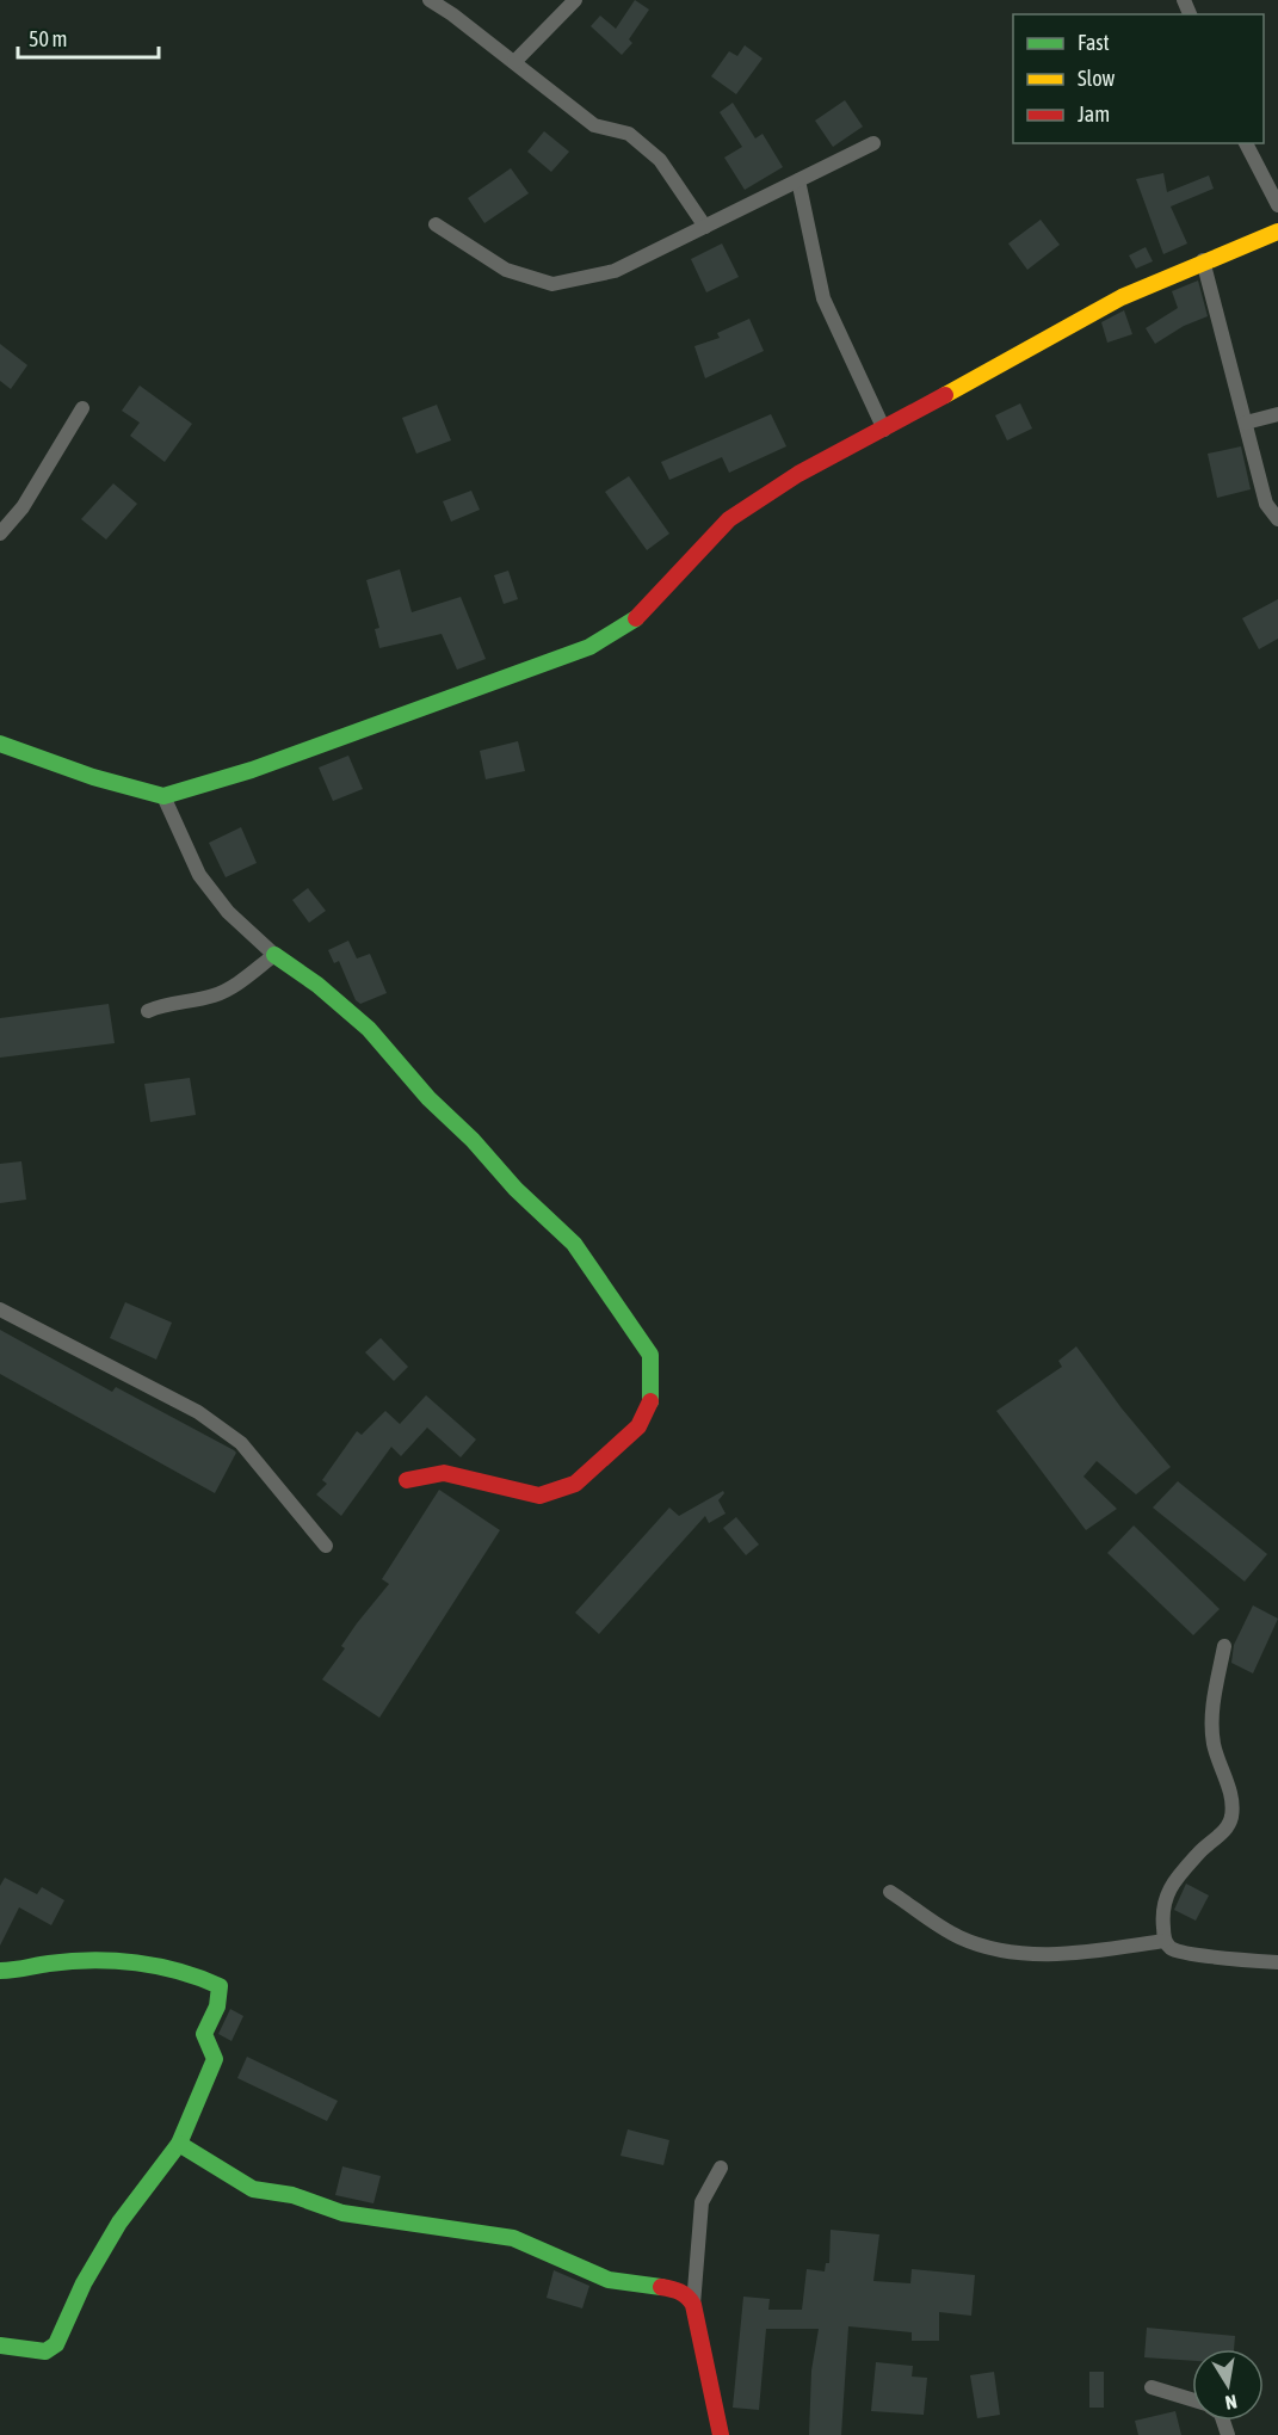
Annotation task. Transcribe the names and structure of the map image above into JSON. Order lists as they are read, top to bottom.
{
  "legend": ["Fast", "Slow", "Jam"],
  "scale_bar": "50 m",
  "north": "bottom"
}
